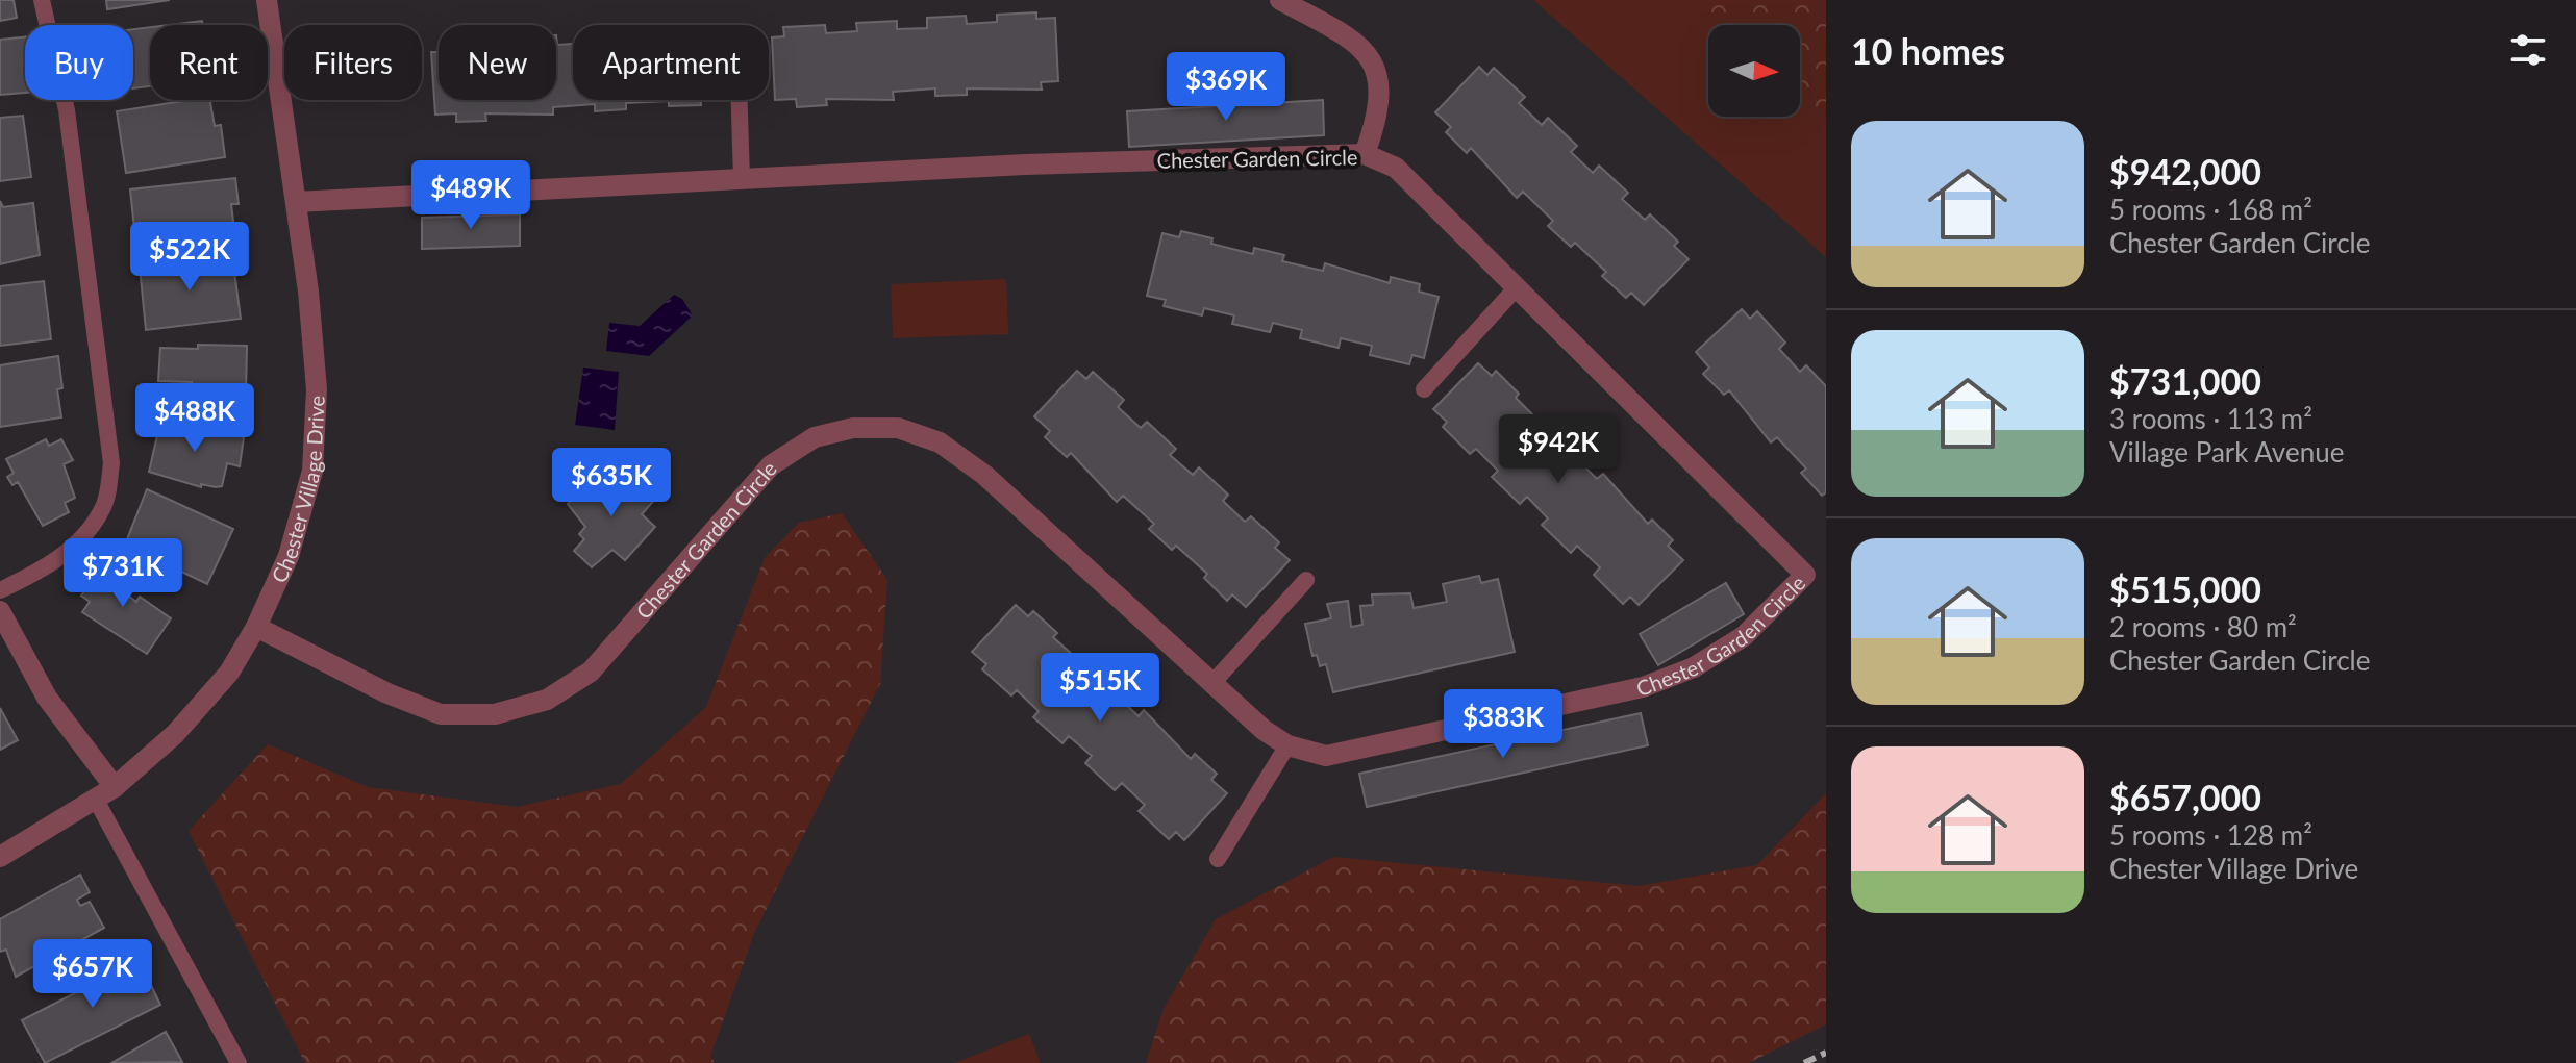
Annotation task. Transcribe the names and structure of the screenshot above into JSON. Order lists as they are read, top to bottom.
{
  "streets": {
    "street": ["Chester Garden Circle", "Chester Village Drive"]
  },
  "crossings": [
    ["Chester Garden Circle", "Chester Village Drive"]
  ],
  "north": "right",
  "page": {
    "heading": "10 homes",
    "chip": [
      "Buy",
      "Rent",
      "Filters",
      "New",
      "Apartment"
    ],
    "price": [
      "$369K",
      "$489K",
      "$522K",
      "$488K",
      "$942K",
      "$635K",
      "$731K",
      "$515K",
      "$383K",
      "$657K"
    ],
    "list": [
      {
        "name": "$942,000",
        "note": "5 rooms · 168 m² · Chester Garden Circle"
      },
      {
        "name": "$731,000",
        "note": "3 rooms · 113 m² · Village Park Avenue"
      },
      {
        "name": "$515,000",
        "note": "2 rooms · 80 m² · Chester Garden Circle"
      },
      {
        "name": "$657,000",
        "note": "5 rooms · 128 m² · Chester Village Drive"
      }
    ]
  }
}
